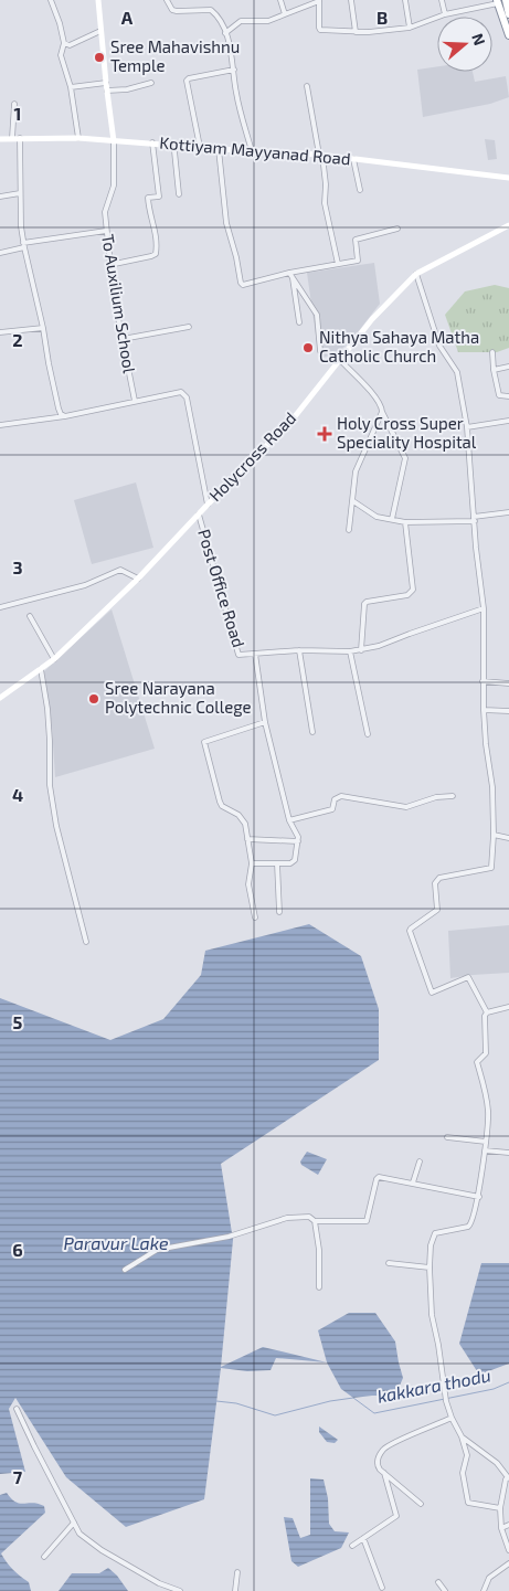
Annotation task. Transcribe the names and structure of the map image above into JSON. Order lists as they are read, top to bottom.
{
  "streets": {
    "main road": ["Kottiyam Mayyanad Road", "Holycross Road"],
    "street": ["To Auxilium School", "Post Office Road"]
  },
  "crossings": [
    ["Kottiyam Mayyanad Road", "To Auxilium School"],
    ["Holycross Road", "Post Office Road"]
  ],
  "water": ["Paravur Lake", "kakkara thodu"],
  "places": {
    "other": ["Sree Mahavishnu Temple", "Nithya Sahaya Matha Catholic Church", "Sree Narayana Polytechnic College"],
    "health": ["Holy Cross Super Speciality Hospital"]
  },
  "north": "right",
  "grid": {
    "columns": ["A", "B"],
    "rows": [
      "1",
      "2",
      "3",
      "4",
      "5",
      "6",
      "7"
    ]
  }
}
